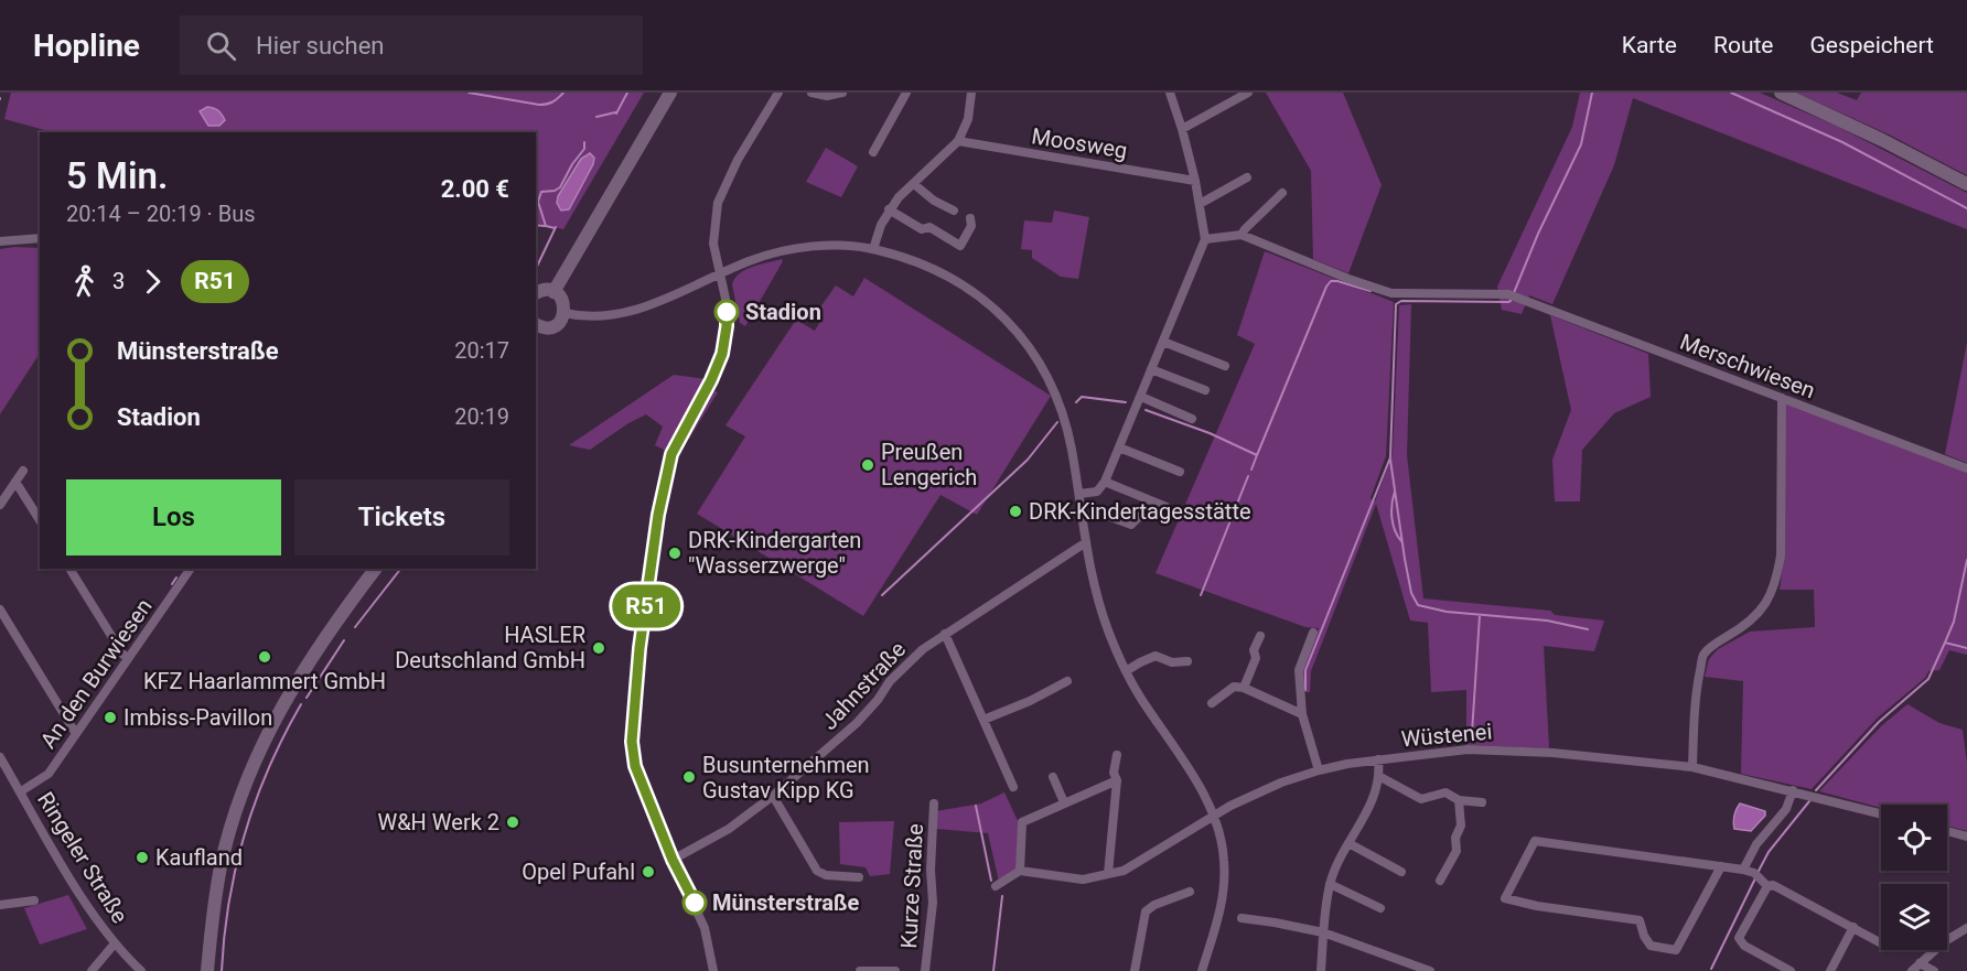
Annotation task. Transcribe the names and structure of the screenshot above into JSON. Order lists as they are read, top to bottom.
{
  "streets": {
    "street": [
      "Moosweg",
      "Merschwiesen",
      "An den Burwiesen",
      "Jahnstraße",
      "Wüstenei",
      "Ringeler Straße",
      "Kurze Straße"
    ]
  },
  "crossings": [
    ["An den Burwiesen", "Ringeler Straße"]
  ],
  "places": [
    "Stadion",
    "Preußen Lengerich",
    "DRK-Kindertagesstätte",
    "DRK-Kindergarten \"Wasserzwerge\"",
    "HASLER Deutschland GmbH",
    "KFZ Haarlammert GmbH",
    "Imbiss-Pavillon",
    "Busunternehmen Gustav Kipp KG",
    "W&H Werk 2",
    "Kaufland",
    "Opel Pufahl",
    "Münsterstraße"
  ],
  "lines": ["bus line R51"],
  "page": {
    "header": "Hopline",
    "search": "Hier suchen",
    "nav": ["Karte", "Route", "Gespeichert"],
    "on_map": "R51",
    "heading": ["5 Min.", "20:14 – 20:19 · Bus", "2.00 €"],
    "legs": ["3", "R51"],
    "list": [
      {
        "name": "Münsterstraße",
        "value": "20:17"
      },
      {
        "name": "Stadion",
        "value": "20:19"
      }
    ],
    "buttons": ["Los", "Tickets"]
  }
}
